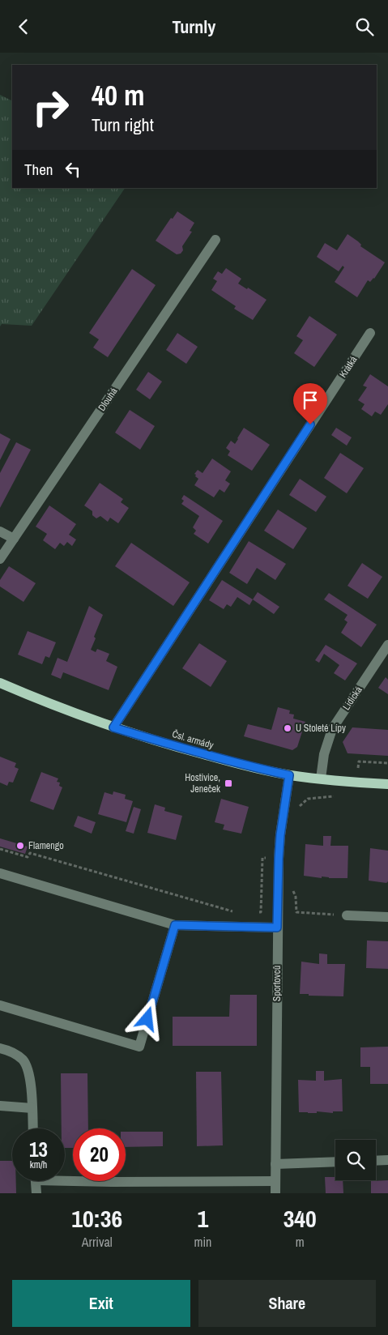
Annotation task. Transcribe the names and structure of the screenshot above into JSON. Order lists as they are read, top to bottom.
{
  "streets": {
    "main road": ["Čsl. armády"],
    "street": [
      "Krátká",
      "Dlouhá",
      "Lidická",
      "Sportovců"
    ]
  },
  "crossings": [
    ["Krátká", "Čsl. armády"],
    ["Lidická", "Čsl. armády"],
    ["Čsl. armády", "Sportovců"]
  ],
  "places": {
    "other": ["U Stoleté Lípy", "Flamengo"],
    "transit": ["Hostivice, Jeneček"]
  },
  "page": {
    "header": "Turnly",
    "turn": ["40 m", "Turn right"],
    "then": "Then",
    "speed": "13 km/h",
    "limit": "20",
    "eta": [
      "10:36",
      "Arrival",
      "1",
      "min",
      "340",
      "m"
    ],
    "buttons": ["Exit", "Share"]
  }
}
